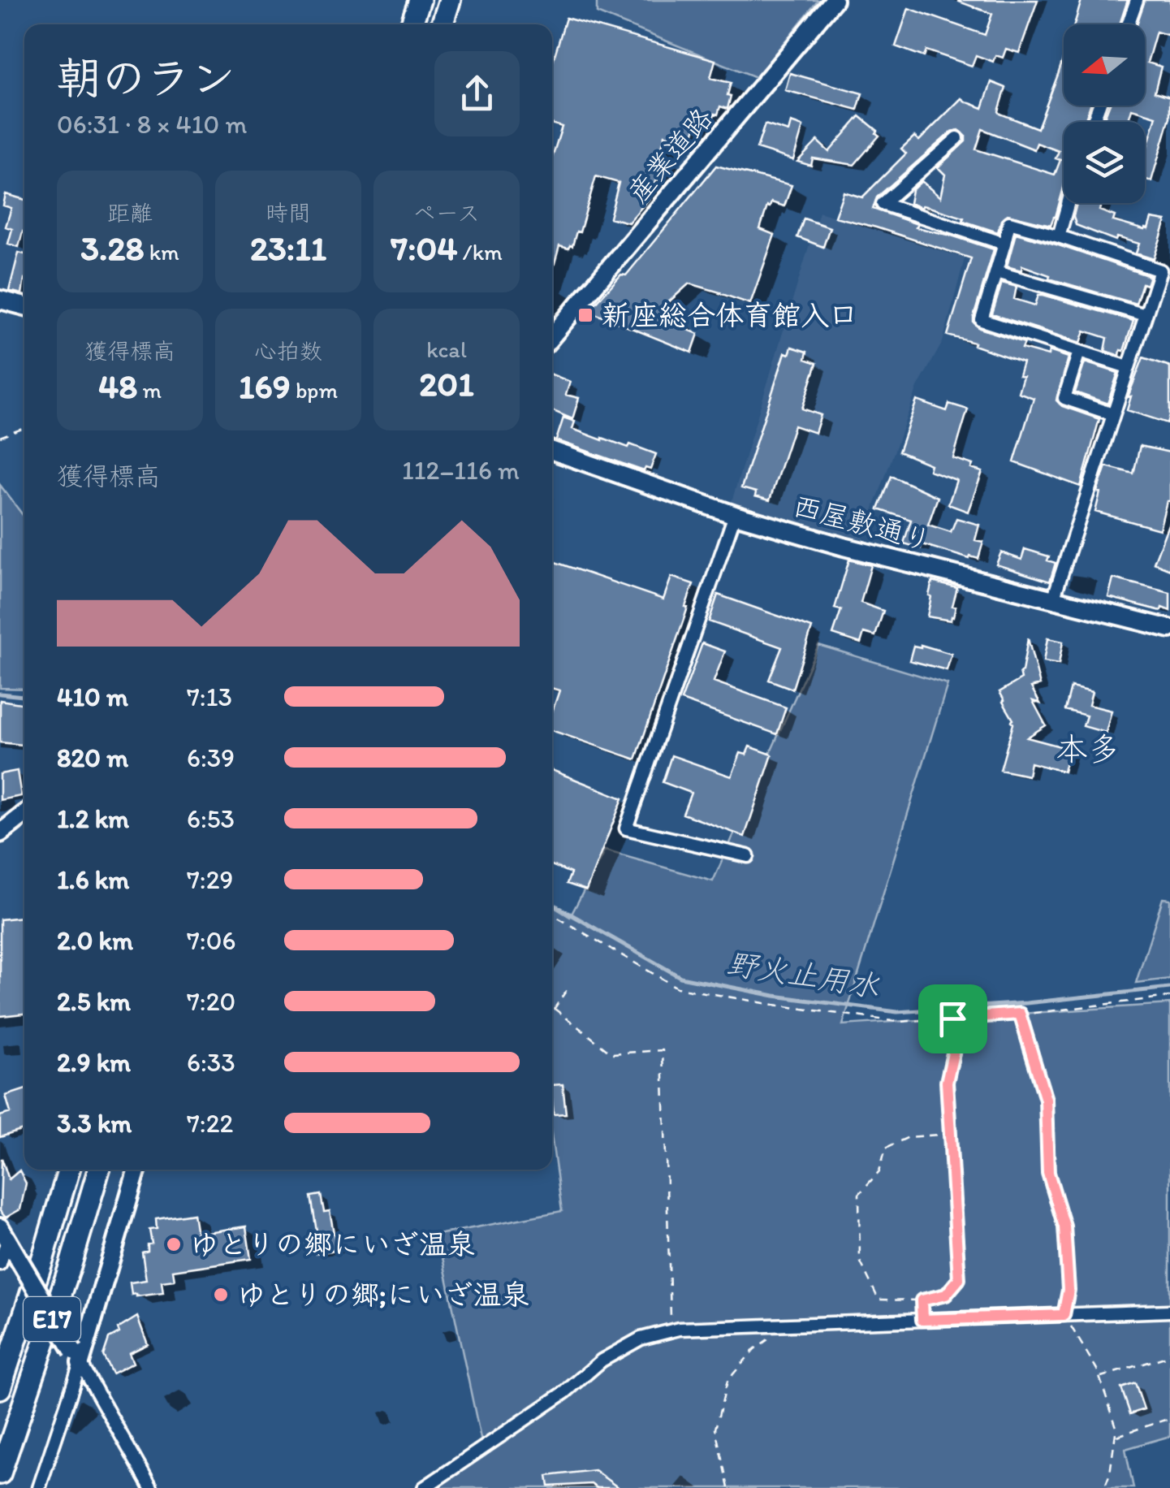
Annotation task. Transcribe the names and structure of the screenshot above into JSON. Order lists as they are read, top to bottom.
{
  "streets": {
    "highway": ["E17"],
    "street": ["産業道路", "西屋敷通り"]
  },
  "districts": ["本多"],
  "water": ["野火止用水"],
  "places": {
    "transit": ["新座総合体育館入口"],
    "other": ["ゆとりの郷にいざ温泉", "ゆとりの郷;にいざ温泉"]
  },
  "north": "left",
  "page": {
    "heading": ["朝のラン", "06:31 · 8 × 410 m"],
    "stats": [
      ["距離", "3.28 km"],
      ["時間", "23:11"],
      ["ペース", "7:04 /km"],
      ["獲得標高", "48 m"],
      ["心拍数", "169 bpm"],
      ["kcal", "201"]
    ],
    "chart": ["獲得標高", "112–116 m"],
    "list": [
      {
        "name": "410 m",
        "note": "7:13"
      },
      {
        "name": "820 m",
        "note": "6:39"
      },
      {
        "name": "1.2 km",
        "note": "6:53"
      },
      {
        "name": "1.6 km",
        "note": "7:29"
      },
      {
        "name": "2.0 km",
        "note": "7:06"
      },
      {
        "name": "2.5 km",
        "note": "7:20"
      },
      {
        "name": "2.9 km",
        "note": "6:33"
      },
      {
        "name": "3.3 km",
        "note": "7:22"
      }
    ]
  }
}
